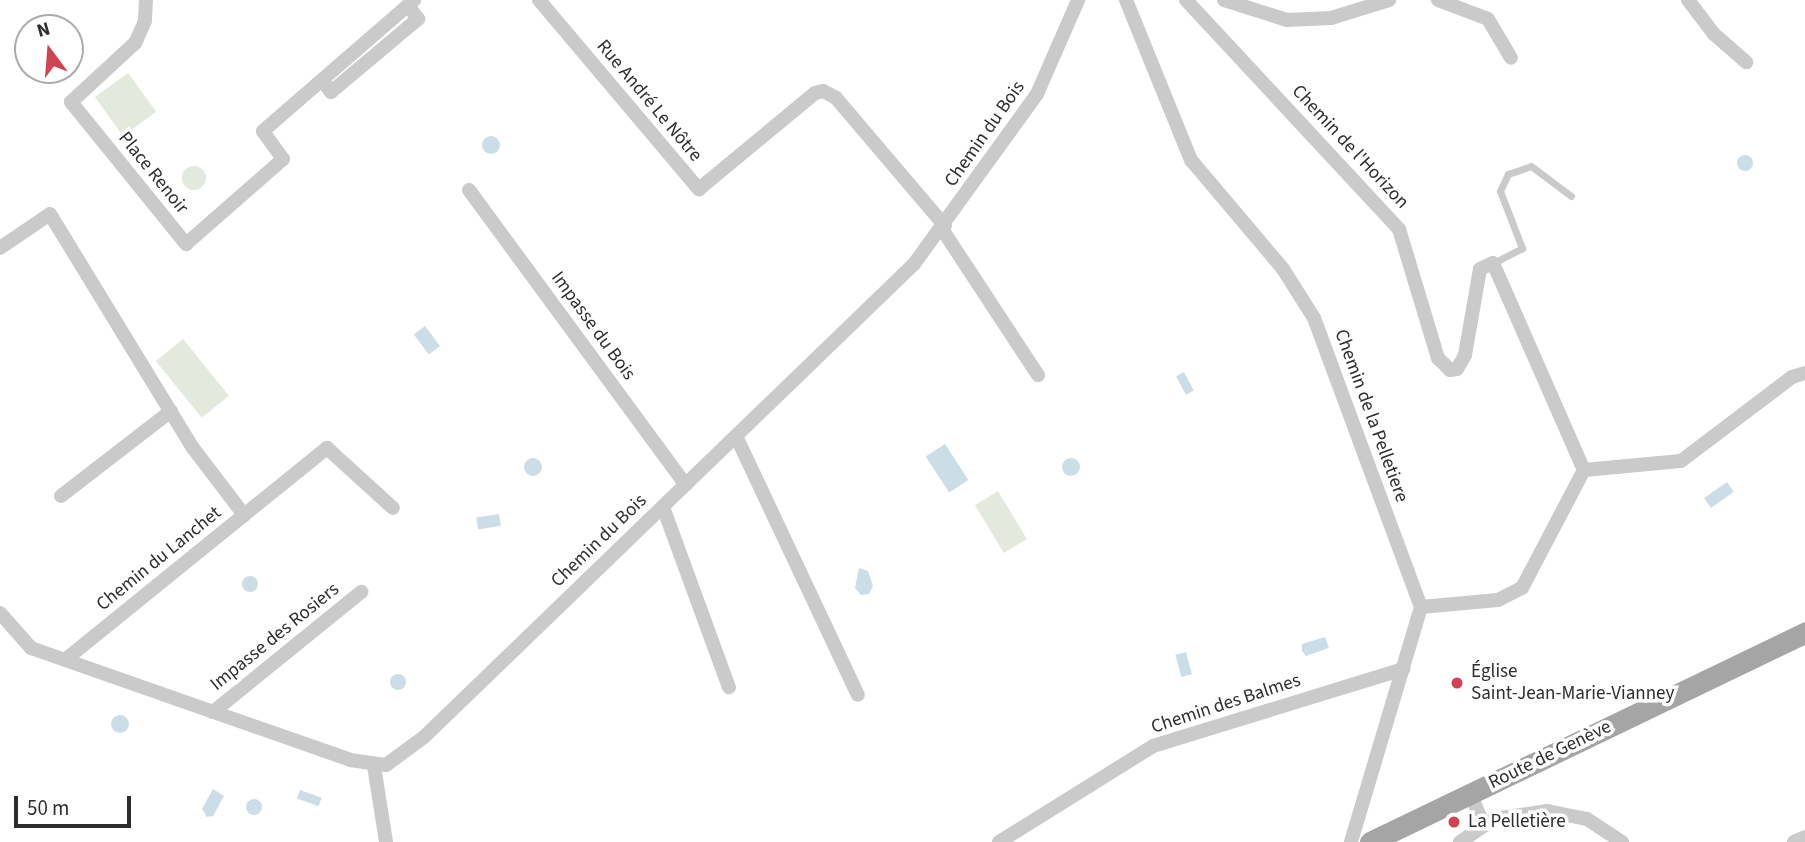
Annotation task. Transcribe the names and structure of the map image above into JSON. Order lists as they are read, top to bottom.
{
  "streets": {
    "main road": ["Route de Genève"],
    "street": [
      "Rue André Le Nôtre",
      "Chemin du Bois",
      "Chemin de l'Horizon",
      "Place Renoir",
      "Impasse du Bois",
      "Chemin de la Pelletiere",
      "Chemin du Lanchet",
      "Impasse des Rosiers",
      "Chemin des Balmes"
    ]
  },
  "crossings": [
    ["Rue André Le Nôtre", "Chemin du Bois"],
    ["Chemin du Bois", "Impasse du Bois"]
  ],
  "places": ["Église Saint-Jean-Marie-Vianney", "La Pelletière"],
  "scale_bar": "50 m",
  "north": "top"
}
